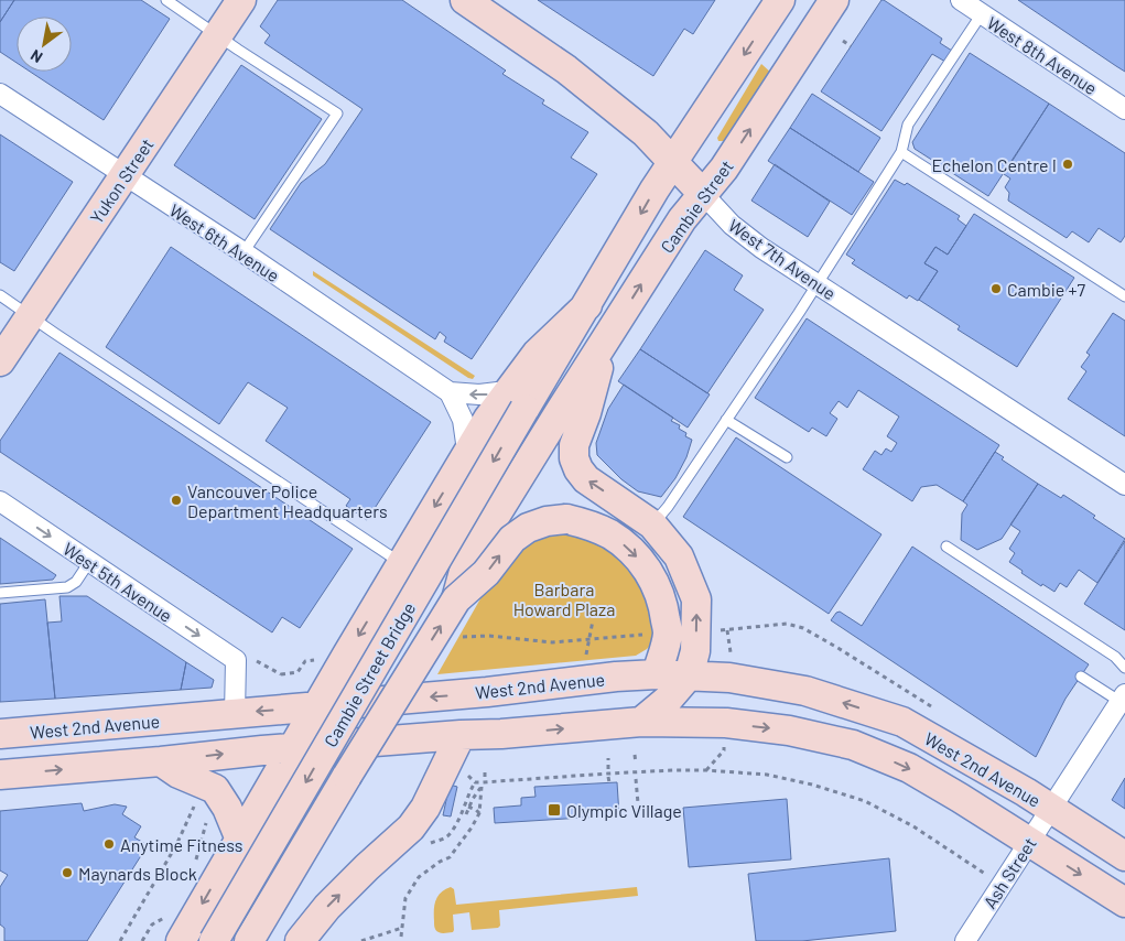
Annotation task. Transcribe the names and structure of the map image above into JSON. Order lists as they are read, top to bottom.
{
  "streets": {
    "main road": [
      "Yukon Street",
      "Cambie Street",
      "West 7th Avenue",
      "Cambie Street Bridge",
      "West 2nd Avenue"
    ],
    "street": [
      "West 8th Avenue",
      "West 6th Avenue",
      "West 5th Avenue",
      "Ash Street"
    ]
  },
  "crossings": [
    ["Yukon Street", "West 6th Avenue"],
    ["Cambie Street", "West 7th Avenue"],
    ["Cambie Street", "Cambie Street Bridge"],
    ["West 6th Avenue", "Cambie Street Bridge"],
    ["West 2nd Avenue", "Ash Street"]
  ],
  "one_way": ["West 5th Avenue"],
  "parks": ["Barbara Howard Plaza"],
  "places": {
    "other": [
      "Echelon Centre I",
      "Cambie +7",
      "Vancouver Police Department Headquarters",
      "Anytime Fitness",
      "Maynards Block"
    ],
    "transit": ["Olympic Village"]
  },
  "north": "bottom left"
}
